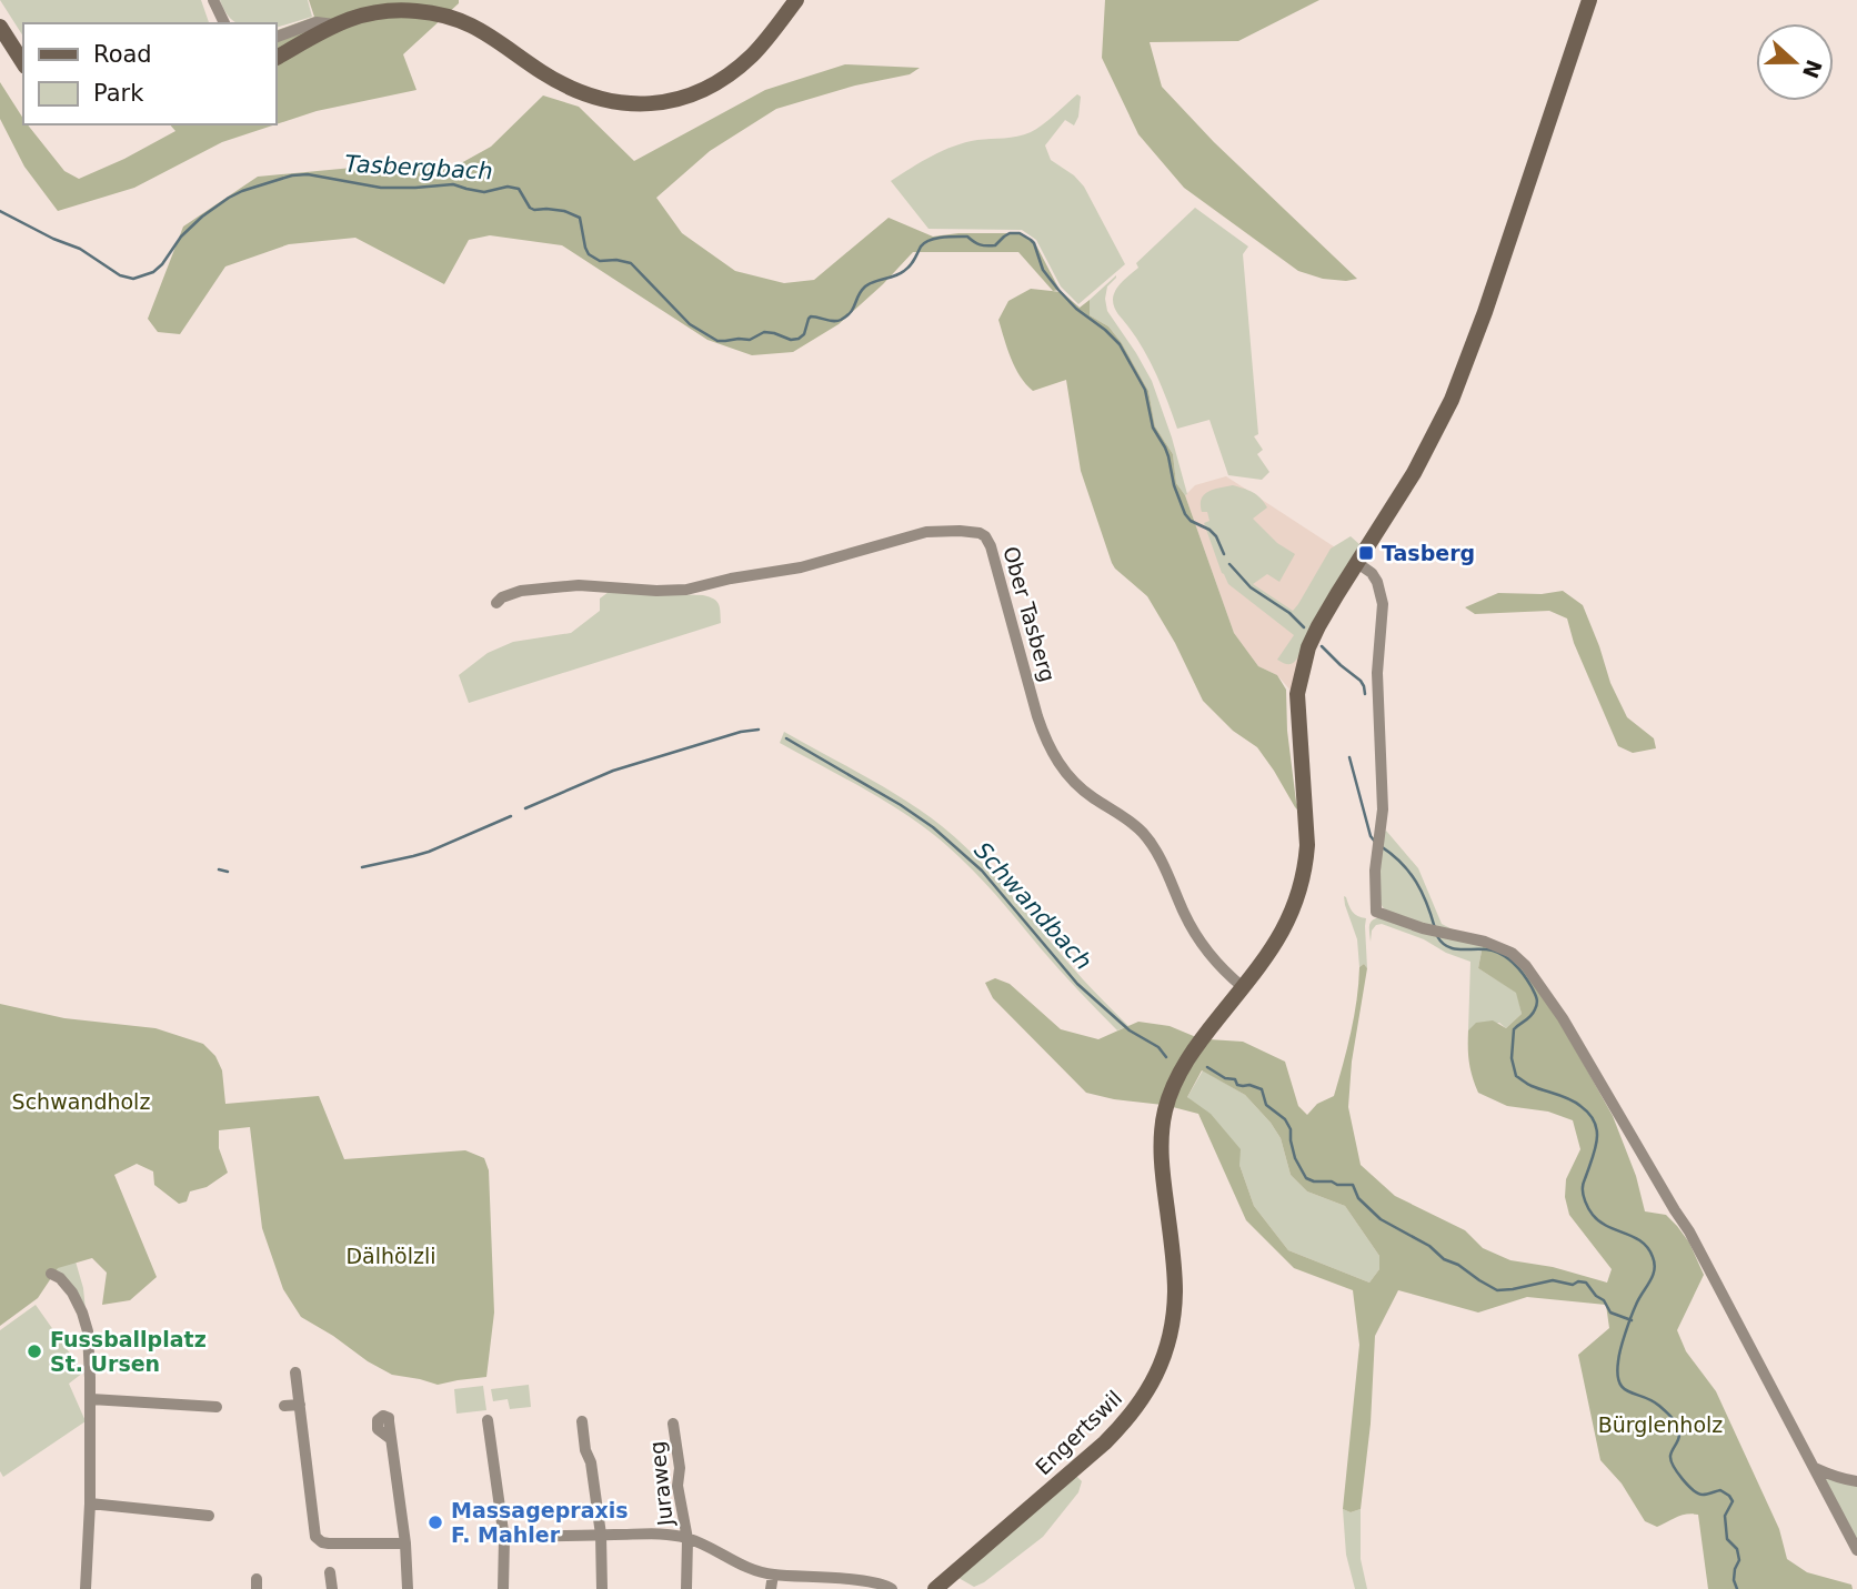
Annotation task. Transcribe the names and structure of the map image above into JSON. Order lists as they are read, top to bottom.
{
  "streets": {
    "main road": ["Engertswil"],
    "street": ["Ober Tasberg", "Juraweg"]
  },
  "crossings": [
    ["Ober Tasberg", "Engertswil"]
  ],
  "water": ["Tasbergbach", "Schwandbach"],
  "parks": ["Schwandholz", "Dälhölzli", "Bürglenholz"],
  "places": {
    "transit": ["Tasberg"],
    "other": ["Fussballplatz St. Ursen", "Massagepraxis F. Mahler"]
  },
  "legend": ["Road", "Park"],
  "north": "right"
}
